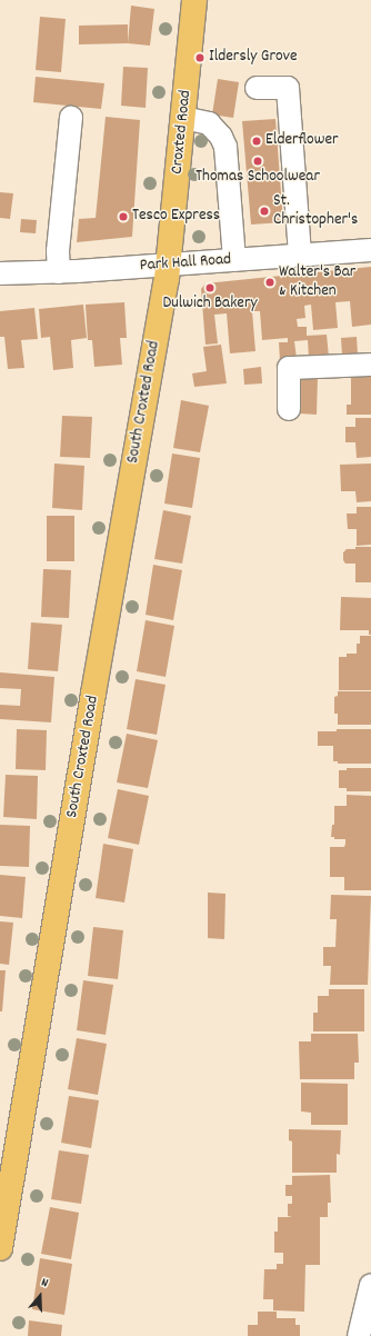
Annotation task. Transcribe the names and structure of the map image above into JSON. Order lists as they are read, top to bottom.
{
  "streets": {
    "main road": ["Croxted Road", "South Croxted Road"],
    "street": ["Park Hall Road"]
  },
  "crossings": [
    ["Croxted Road", "Park Hall Road"],
    ["Croxted Road", "South Croxted Road"],
    ["Park Hall Road", "South Croxted Road"]
  ],
  "places": [
    "Ildersly Grove",
    "Elderflower",
    "Thomas Schoolwear",
    "St. Christopher's",
    "Tesco Express",
    "Walter's Bar & Kitchen",
    "Dulwich Bakery"
  ],
  "north": "top"
}
